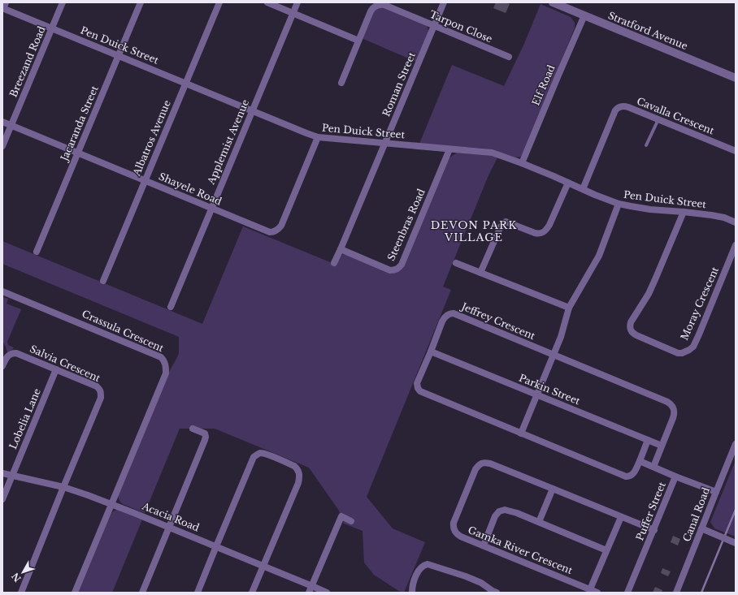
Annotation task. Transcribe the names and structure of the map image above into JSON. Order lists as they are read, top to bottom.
{
  "streets": {
    "street": [
      "Tarpon Close",
      "Stratford Avenue",
      "Pen Duick Street",
      "Breezand Road",
      "Roman Street",
      "Elf Road",
      "Cavalla Crescent",
      "Jacaranda Street",
      "Albatros Avenue",
      "Applemist Avenue",
      "Shayele Road",
      "Steenbras Road",
      "Moray Crescent",
      "Jeffrey Crescent",
      "Crassula Crescent",
      "Salvia Crescent",
      "Parkin Street",
      "Lobelia Lane",
      "Puffer Street",
      "Canal Road",
      "Acacia Road",
      "Gamka River Crescent"
    ]
  },
  "crossings": [
    ["Tarpon Close", "Roman Street"],
    ["Stratford Avenue", "Elf Road"],
    ["Pen Duick Street", "Breezand Road"],
    ["Pen Duick Street", "Roman Street"],
    ["Pen Duick Street", "Elf Road"],
    ["Pen Duick Street", "Cavalla Crescent"],
    ["Pen Duick Street", "Jacaranda Street"],
    ["Pen Duick Street", "Albatros Avenue"],
    ["Pen Duick Street", "Applemist Avenue"],
    ["Pen Duick Street", "Shayele Road"],
    ["Pen Duick Street", "Steenbras Road"],
    ["Pen Duick Street", "Moray Crescent"],
    ["Breezand Road", "Shayele Road"],
    ["Roman Street", "Steenbras Road"],
    ["Jacaranda Street", "Shayele Road"],
    ["Albatros Avenue", "Shayele Road"],
    ["Applemist Avenue", "Shayele Road"],
    ["Jeffrey Crescent", "Parkin Street"],
    ["Crassula Crescent", "Acacia Road"],
    ["Salvia Crescent", "Lobelia Lane"],
    ["Salvia Crescent", "Acacia Road"],
    ["Lobelia Lane", "Acacia Road"],
    ["Puffer Street", "Canal Road"],
    ["Puffer Street", "Gamka River Crescent"]
  ],
  "districts": ["DEVON PARK VILLAGE"],
  "north": "bottom left"
}
